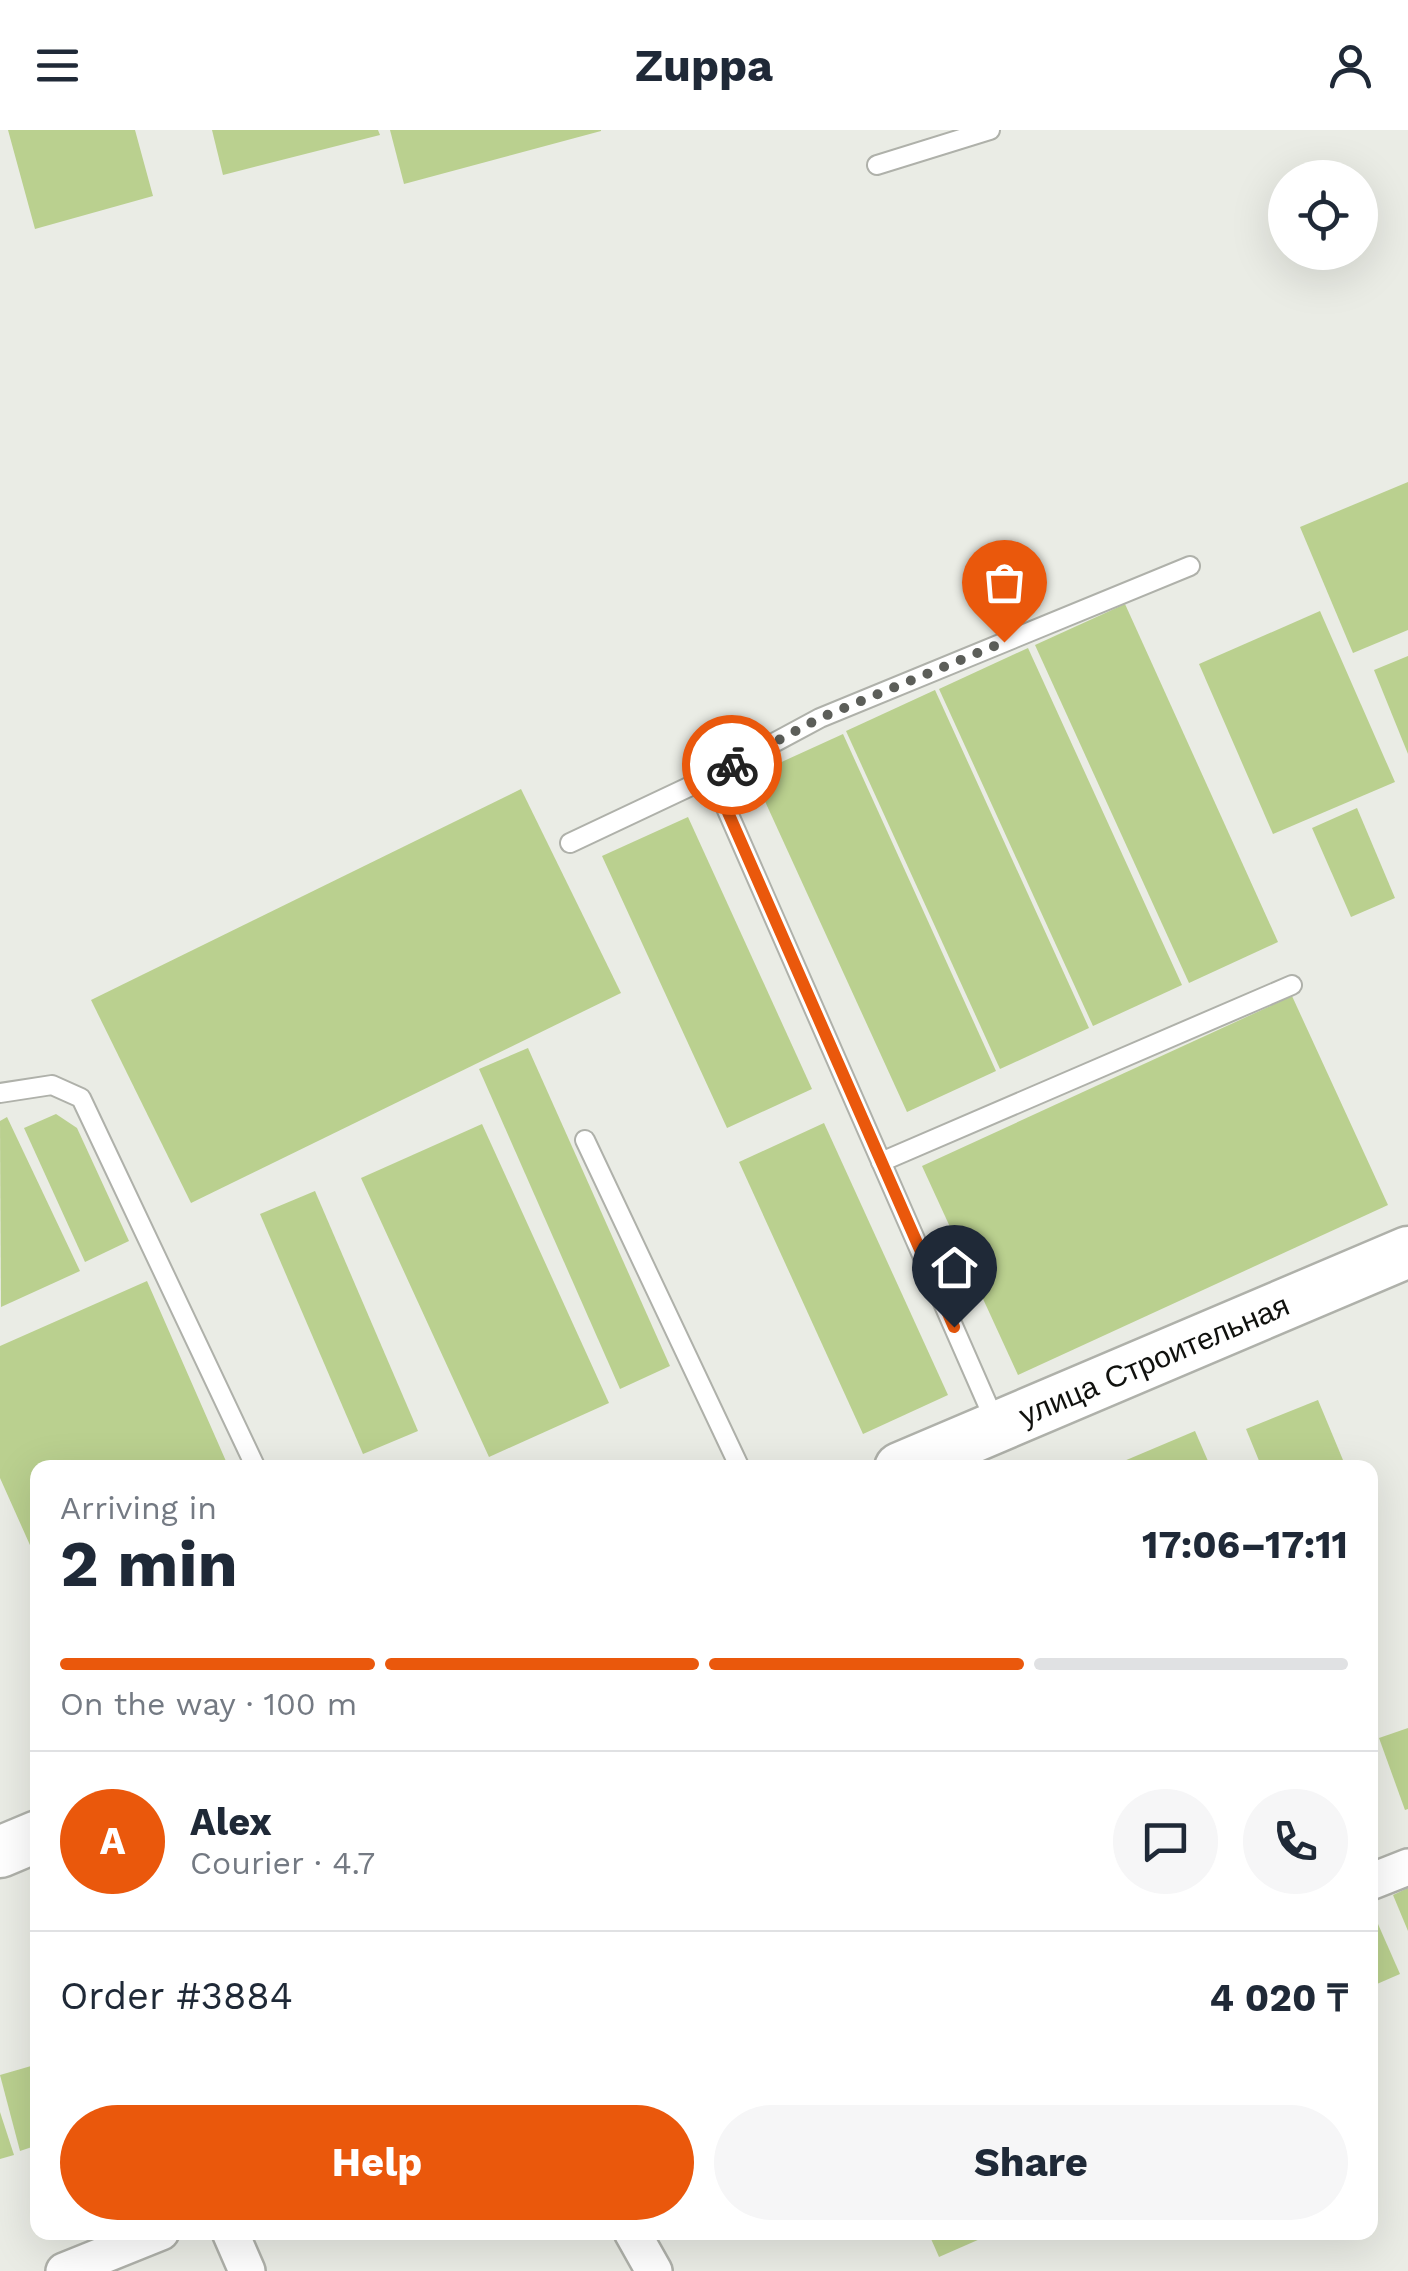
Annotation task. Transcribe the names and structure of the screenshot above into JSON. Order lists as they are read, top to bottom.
{
  "streets": {
    "main road": ["улица Строительная"]
  },
  "page": {
    "header": "Zuppa",
    "heading": ["2 min", "Arriving in", "17:06–17:11"],
    "panel": [
      "Alex",
      "Courier · 4.7",
      "Order #3884",
      "4 020 ₸"
    ],
    "bar": "On the way · 100 m",
    "round": "A",
    "buttons": ["Help", "Share"]
  }
}
